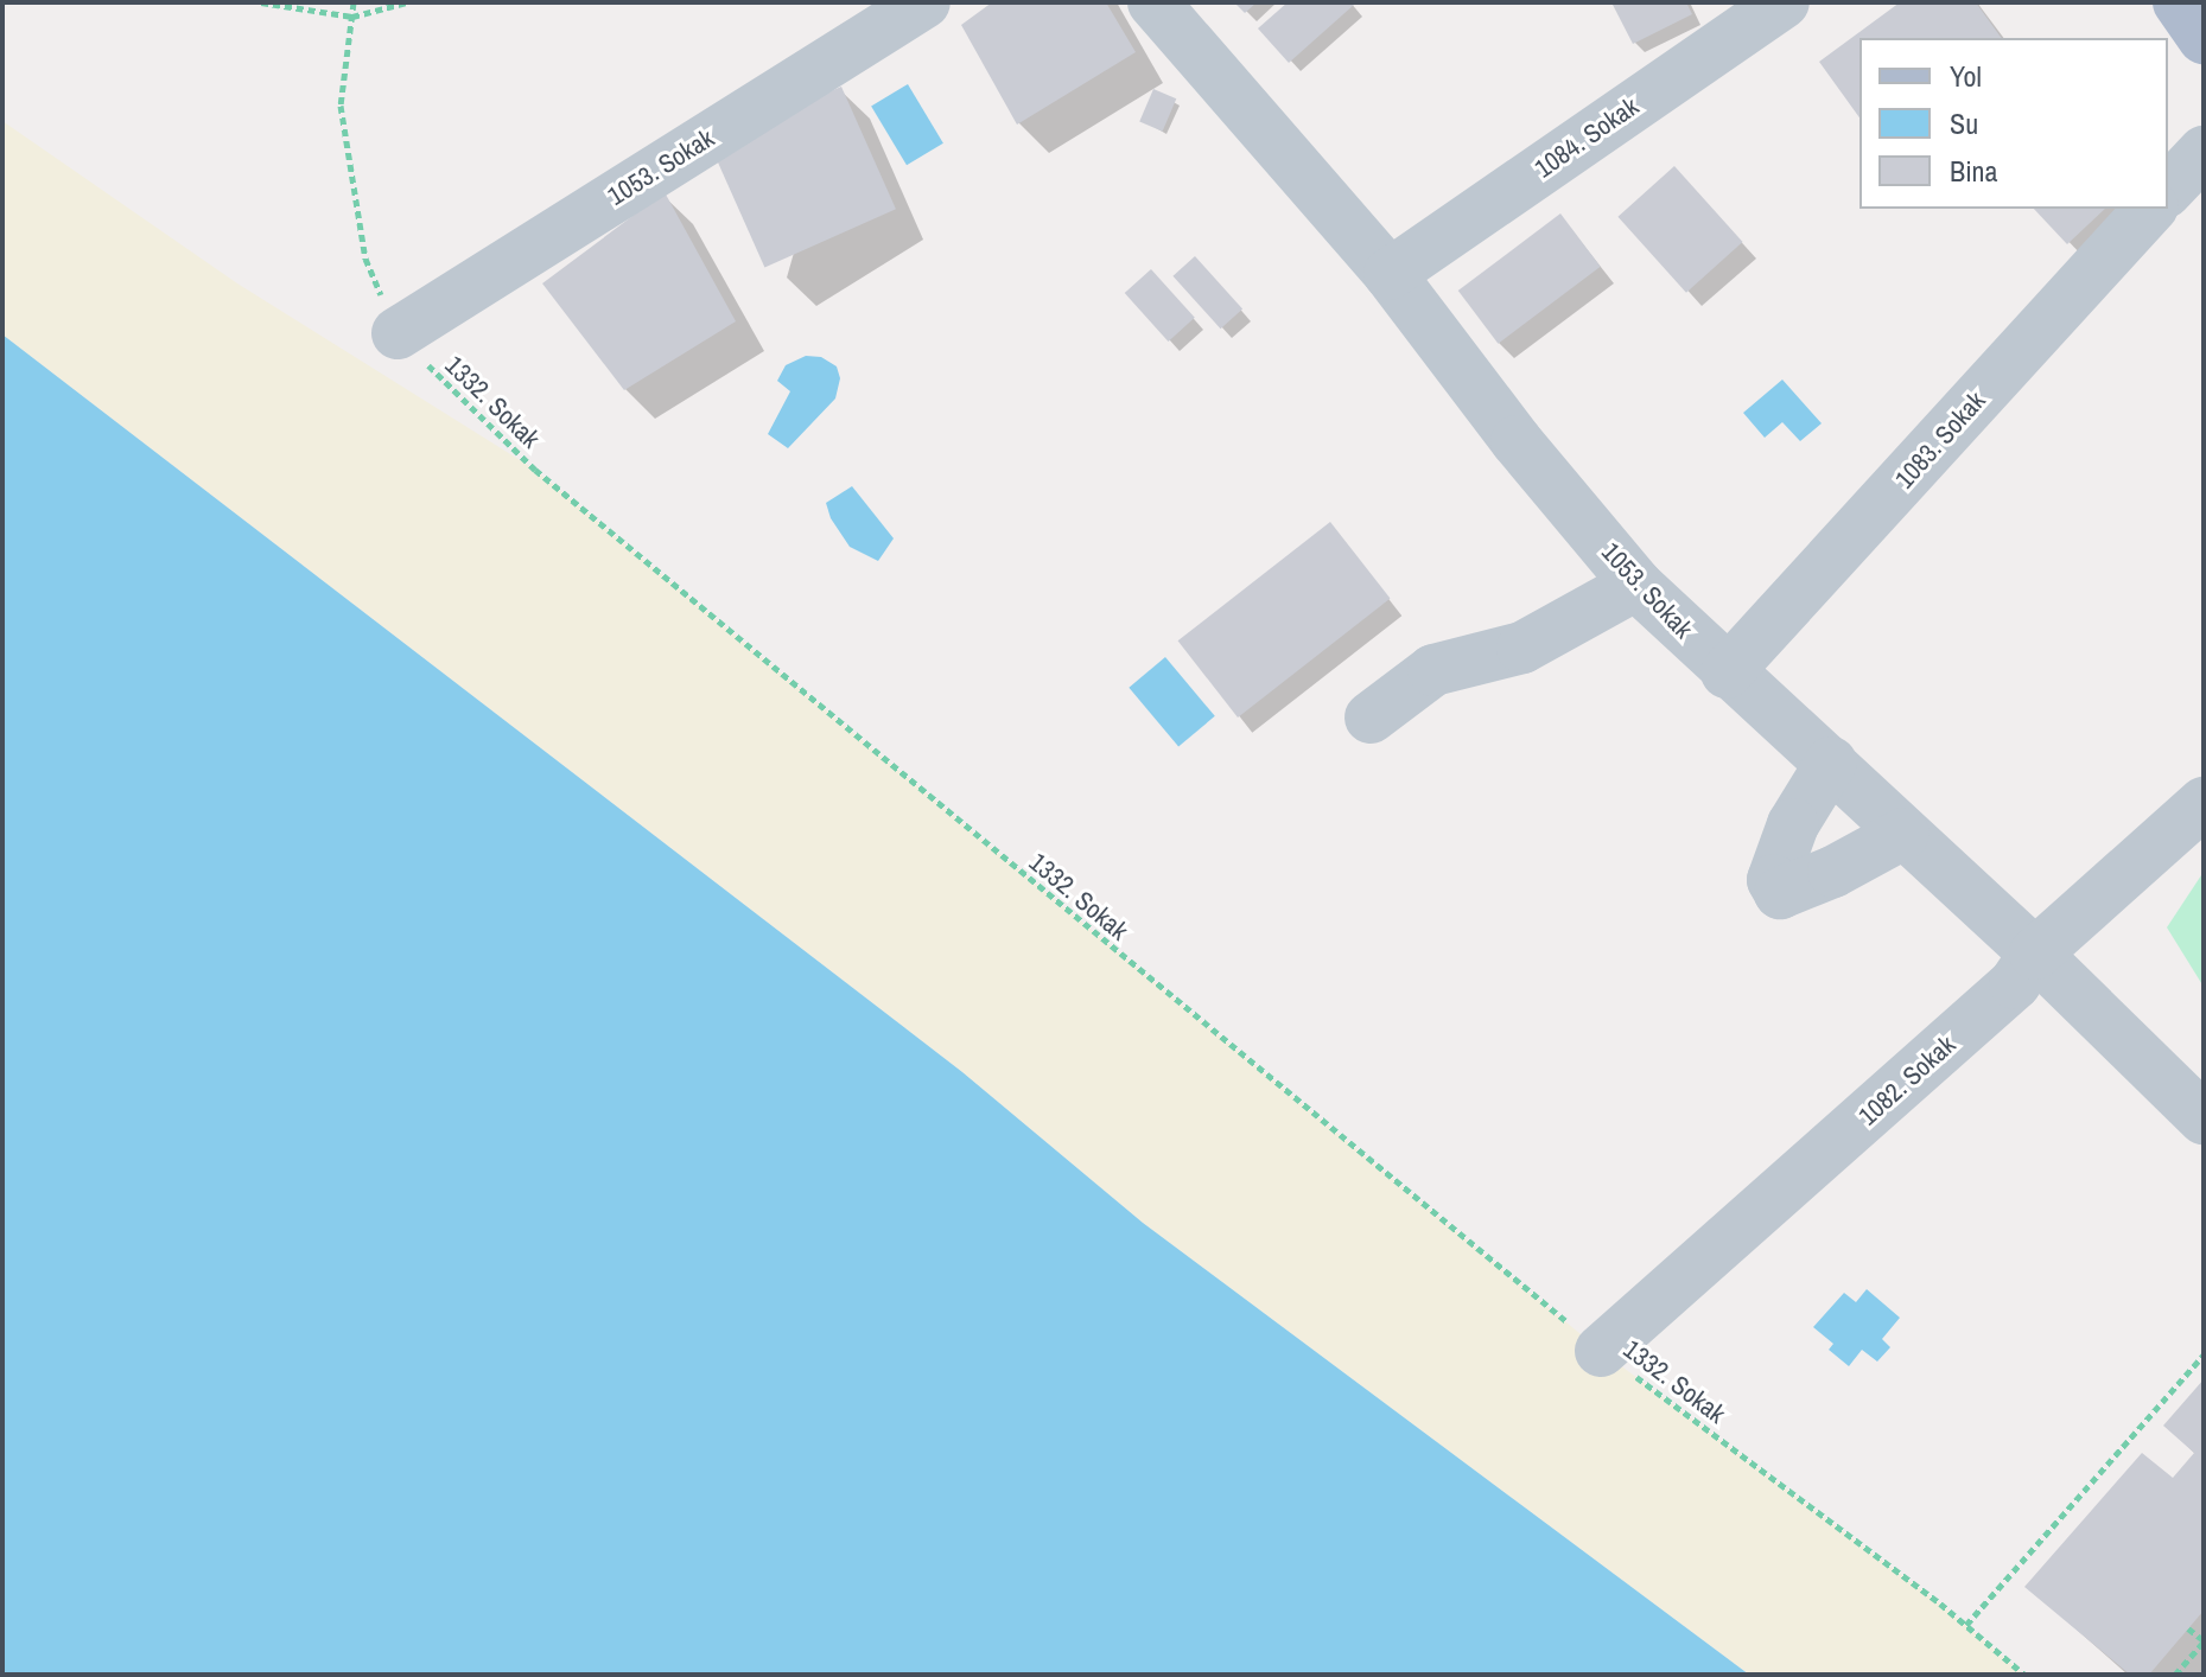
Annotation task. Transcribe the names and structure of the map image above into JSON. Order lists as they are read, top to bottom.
{
  "streets": {
    "street": [
      "1084. Sokak",
      "1053. Sokak",
      "1083. Sokak",
      "1082. Sokak"
    ],
    "path": ["1332. Sokak"]
  },
  "crossings": [
    ["1084. Sokak", "1053. Sokak"],
    ["1053. Sokak", "1332. Sokak"],
    ["1053. Sokak", "1083. Sokak"],
    ["1053. Sokak", "1082. Sokak"],
    ["1332. Sokak", "1082. Sokak"]
  ],
  "legend": ["Yol", "Su", "Bina"]
}
